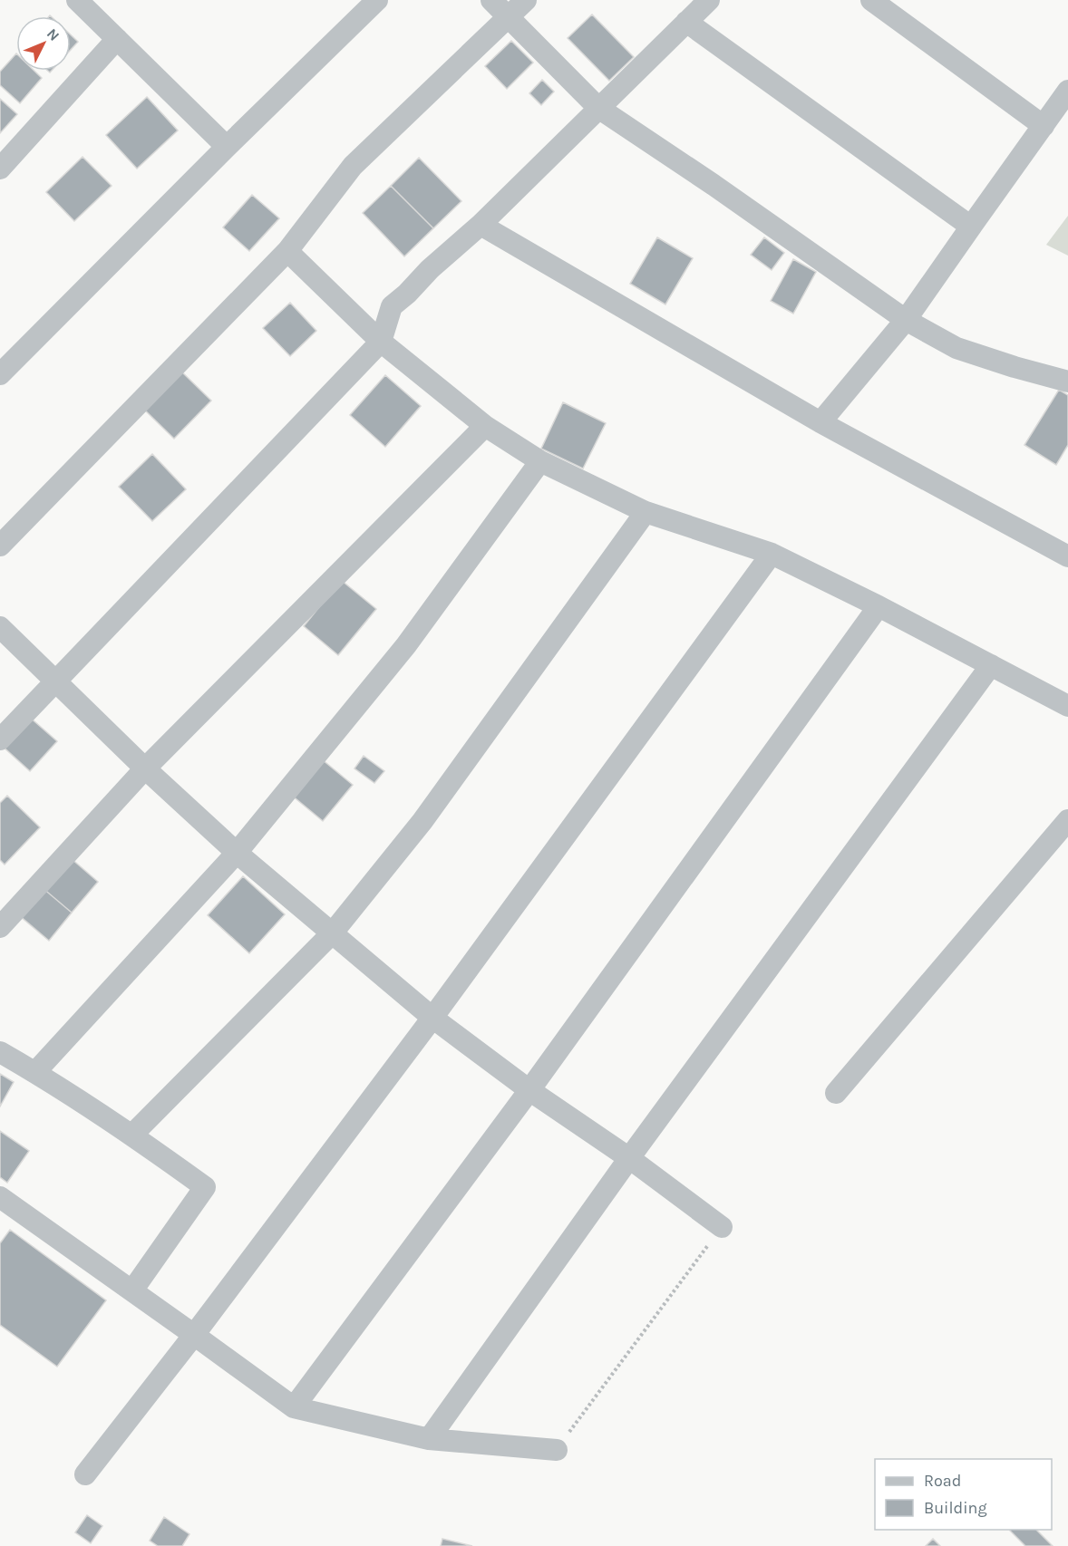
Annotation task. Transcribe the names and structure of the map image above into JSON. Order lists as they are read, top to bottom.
{
  "legend": ["Road", "Building"],
  "north": "top right"
}
